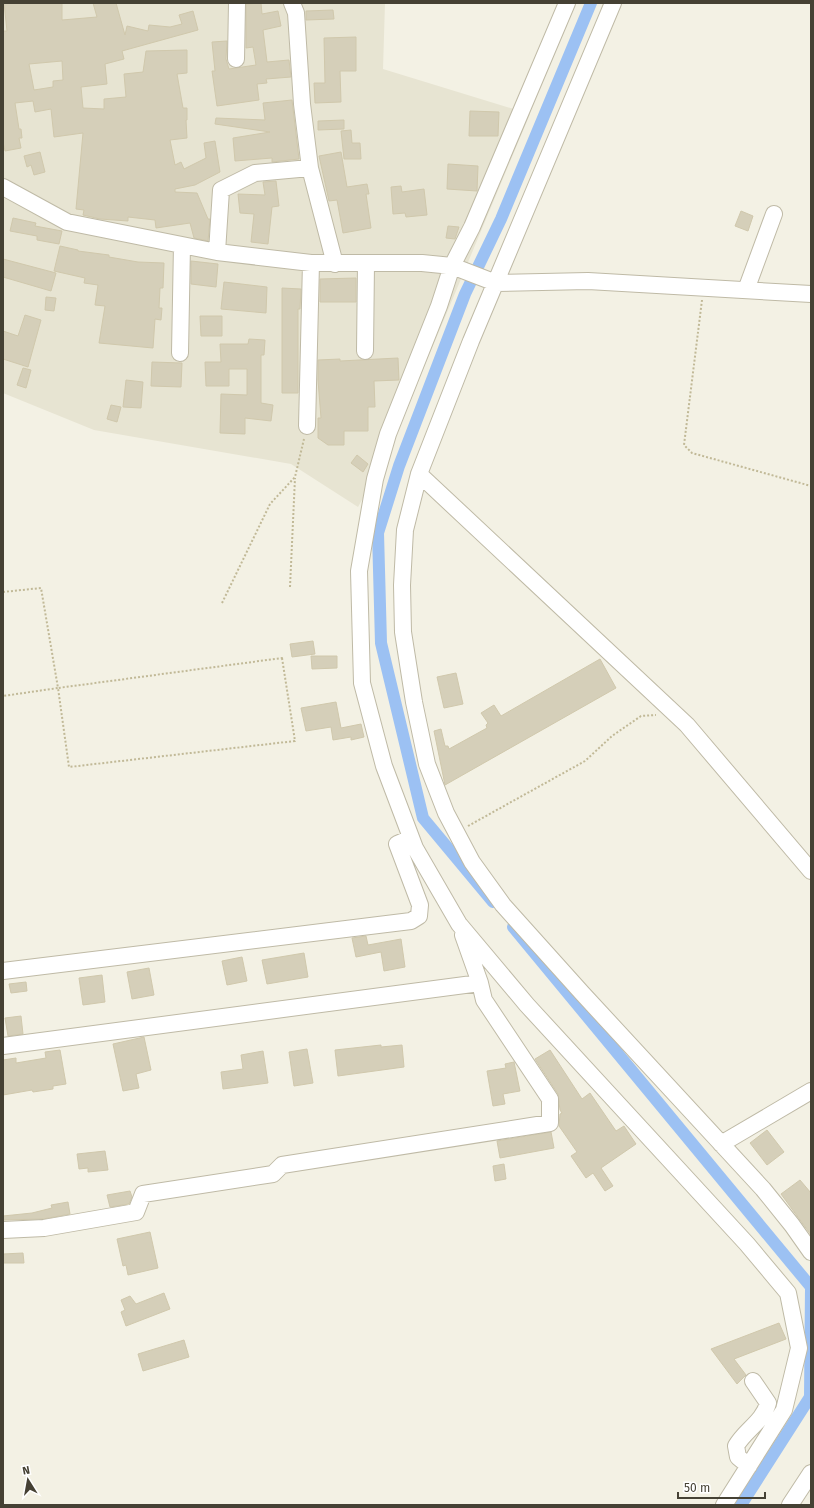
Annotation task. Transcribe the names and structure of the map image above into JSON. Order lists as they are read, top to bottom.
{
  "scale_bar": "50 m",
  "north": "top"
}
